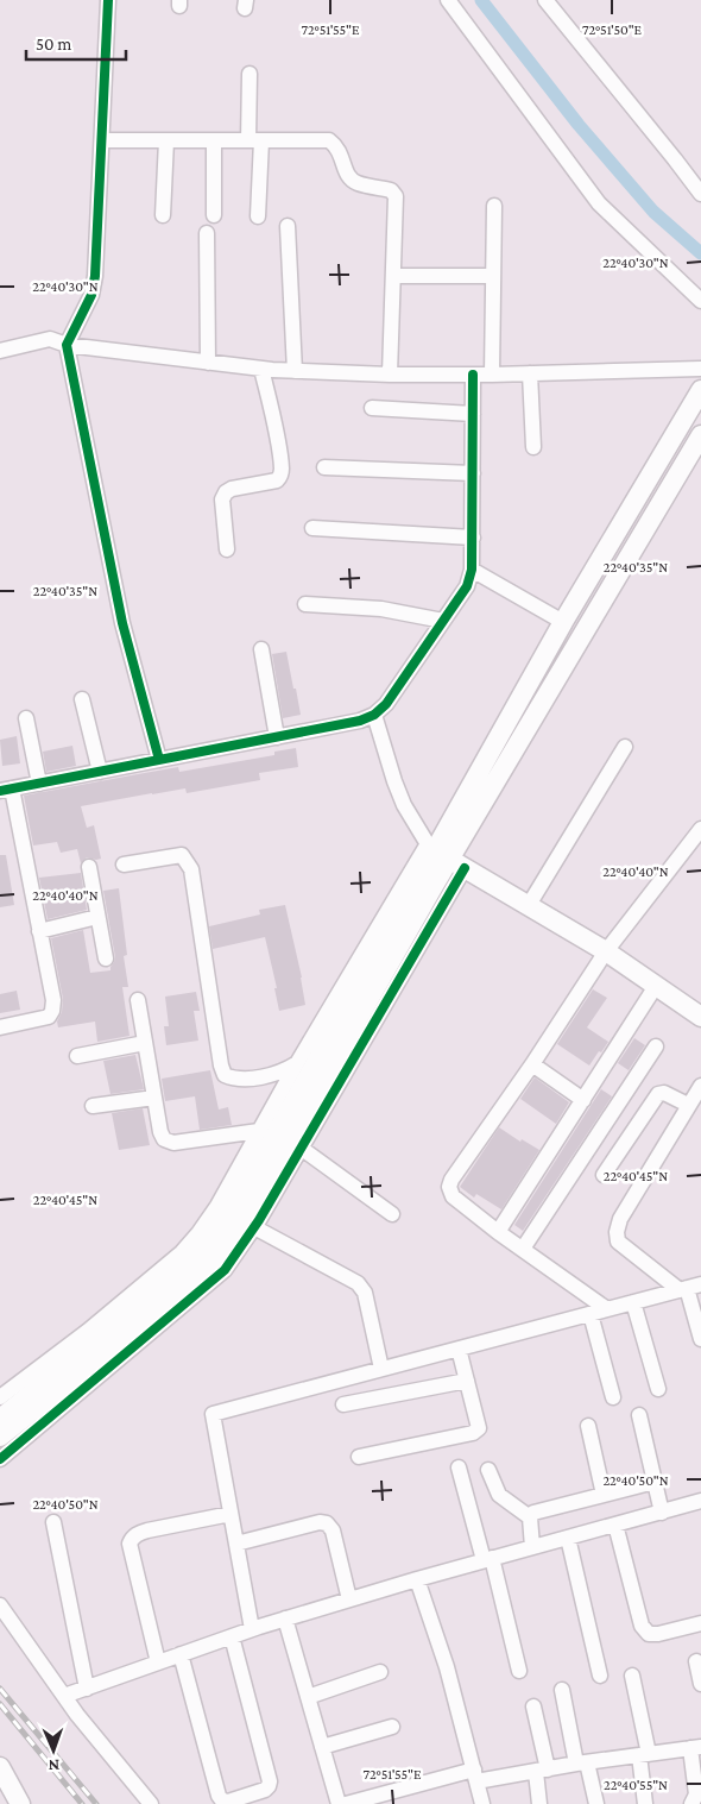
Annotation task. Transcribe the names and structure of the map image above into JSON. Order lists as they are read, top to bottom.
{
  "scale_bar": "50 m",
  "north": "bottom",
  "coordinates": [
    "72°51'55\"E",
    "72°51'50\"E",
    "22°40'30\"N",
    "22°40'35\"N",
    "22°40'40\"N",
    "22°40'45\"N",
    "22°40'50\"N",
    "22°40'55\"N"
  ]
}
